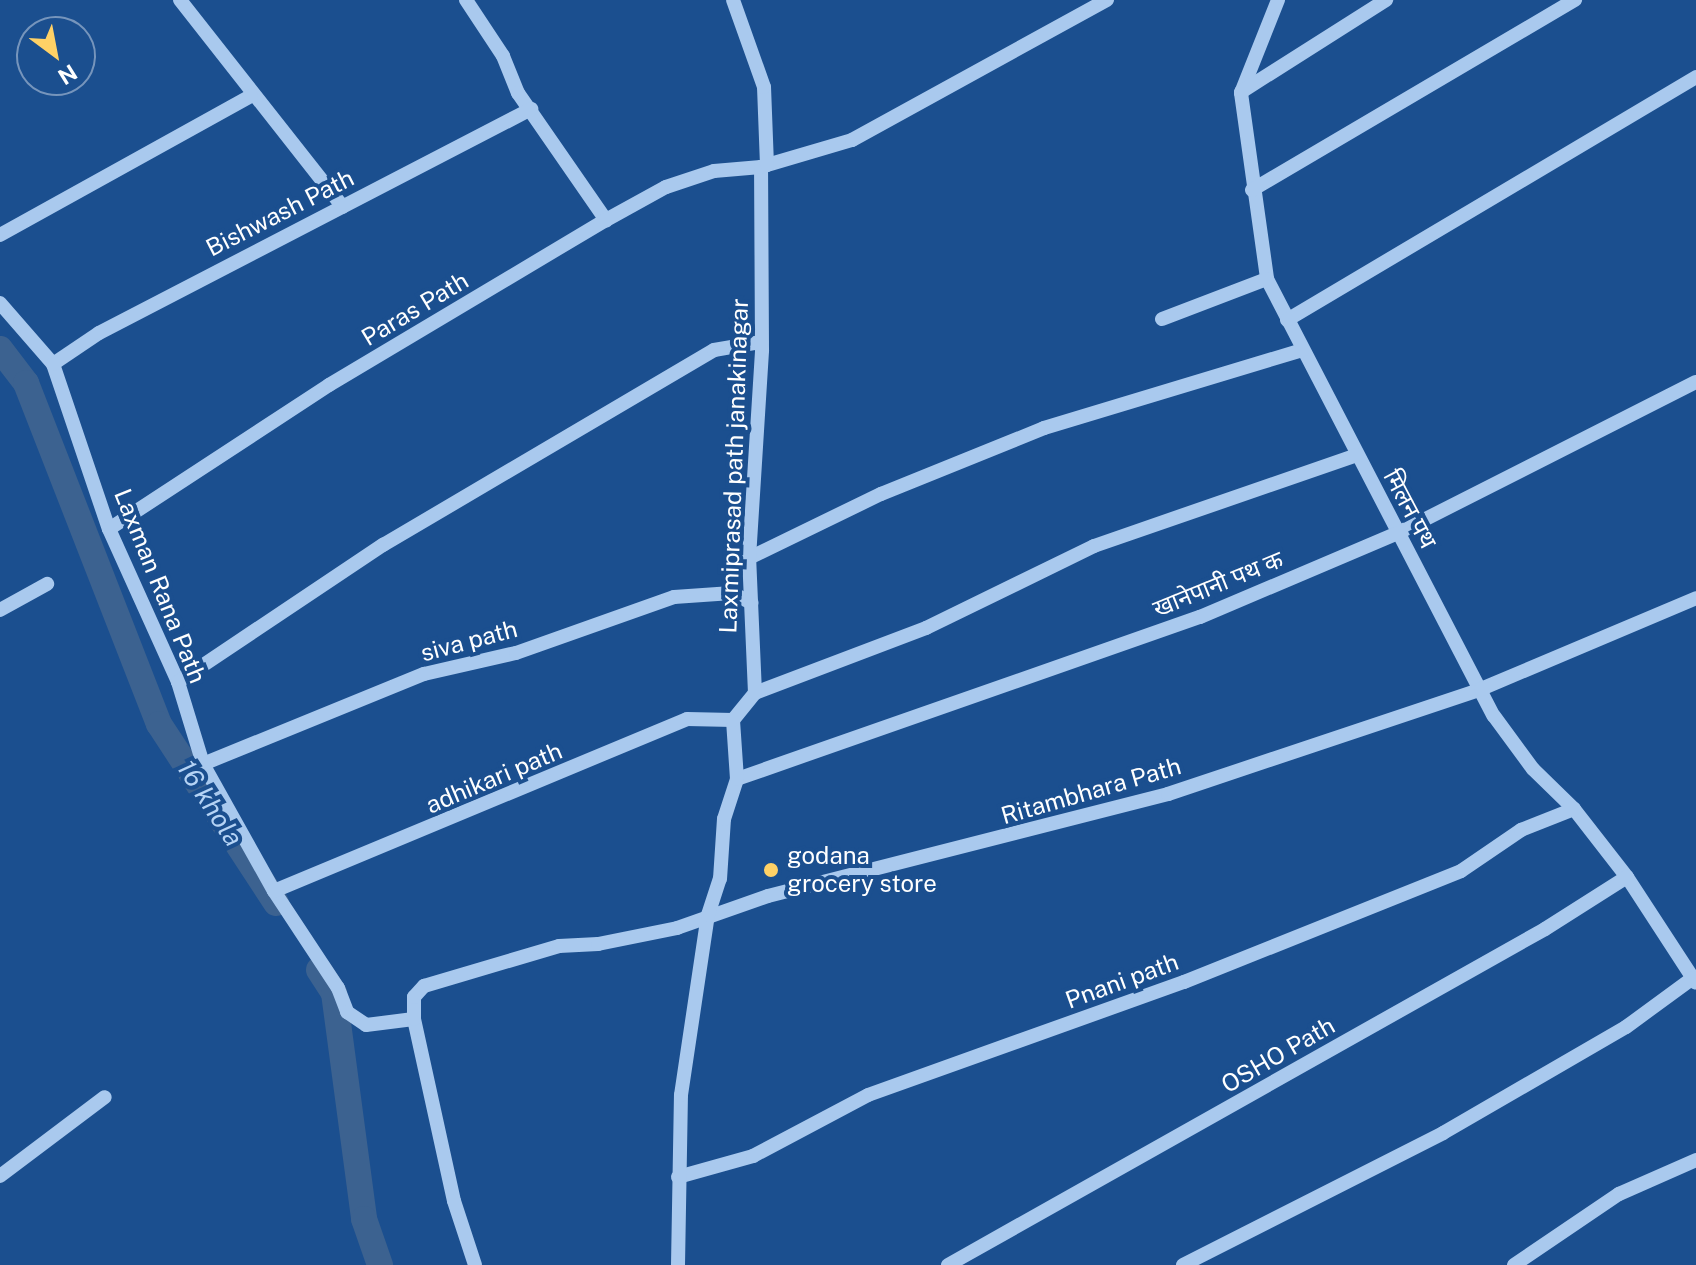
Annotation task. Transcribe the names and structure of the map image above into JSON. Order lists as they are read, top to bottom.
{
  "streets": {
    "street": [
      "Bishwash Path",
      "Paras Path",
      "Laxmiprasad path janakinagar",
      "मिलन पथ",
      "खानेपानी पथ क",
      "Laxman Rana Path",
      "siva path",
      "adhikari path",
      "Ritambhara Path",
      "Pnani path",
      "OSHO Path"
    ]
  },
  "crossings": [
    ["Bishwash Path", "Laxman Rana Path"],
    ["Paras Path", "Laxmiprasad path janakinagar"],
    ["Paras Path", "Laxman Rana Path"],
    ["Laxmiprasad path janakinagar", "siva path"],
    ["मिलन पथ", "खानेपानी पथ क"],
    ["मिलन पथ", "Ritambhara Path"],
    ["मिलन पथ", "Pnani path"],
    ["मिलन पथ", "OSHO Path"],
    ["Laxman Rana Path", "siva path"],
    ["Laxman Rana Path", "adhikari path"],
    ["Laxman Rana Path", "Ritambhara Path"]
  ],
  "water": ["16 khola"],
  "places": ["godana grocery store"],
  "north": "bottom right"
}
